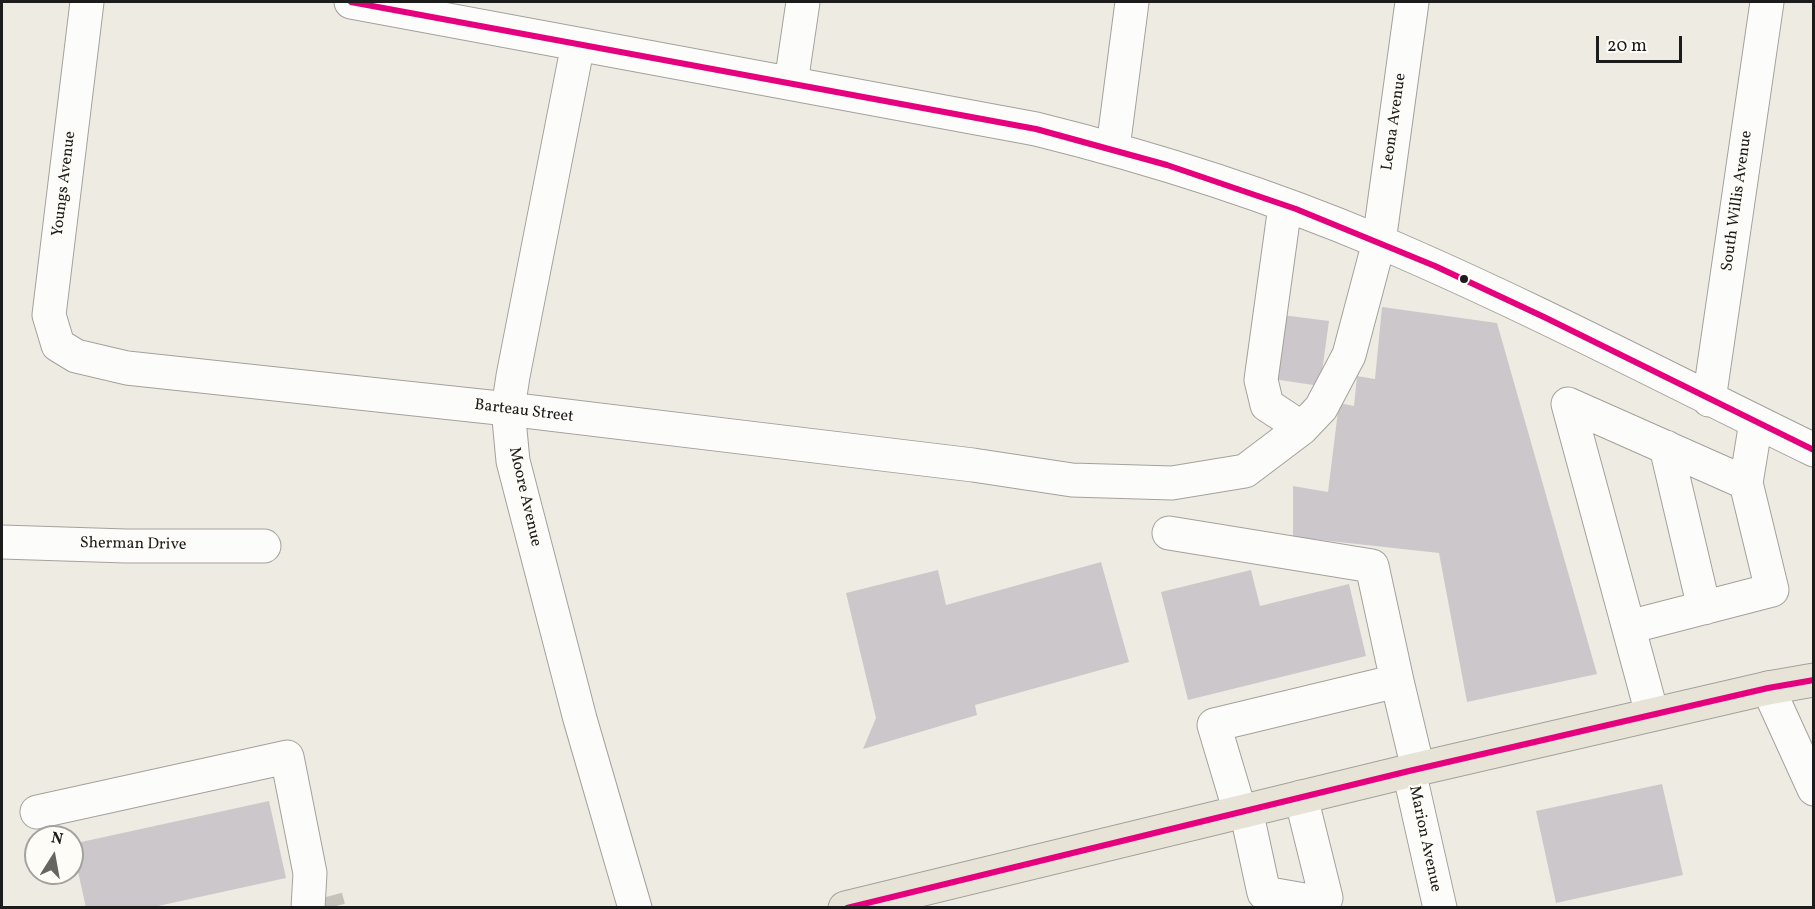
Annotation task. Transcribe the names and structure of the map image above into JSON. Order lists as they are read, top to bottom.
{
  "streets": {
    "street": [
      "Leona Avenue",
      "Youngs Avenue",
      "South Willis Avenue",
      "Barteau Street",
      "Moore Avenue",
      "Sherman Drive",
      "Marion Avenue"
    ]
  },
  "crossings": [
    ["Leona Avenue", "Barteau Street"],
    ["Youngs Avenue", "Barteau Street"],
    ["Barteau Street", "Moore Avenue"]
  ],
  "scale_bar": "20 m",
  "north": "top"
}
